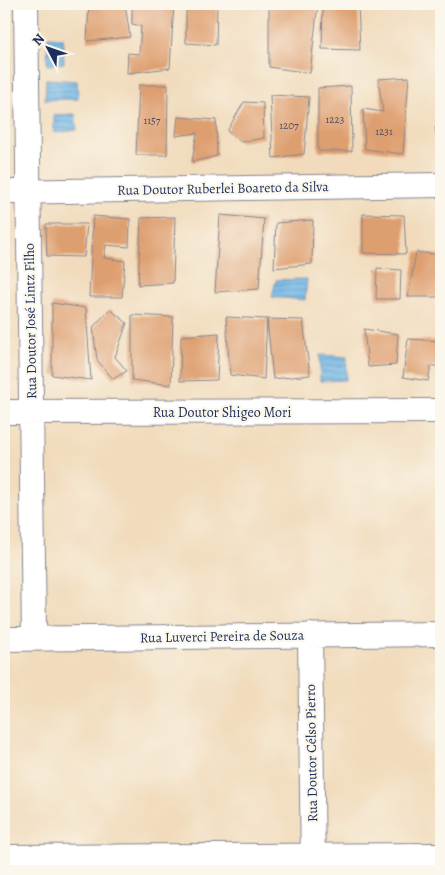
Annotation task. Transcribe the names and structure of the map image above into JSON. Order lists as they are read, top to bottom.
{
  "streets": {
    "street": [
      "Rua Doutor Ruberlei Boareto da Silva",
      "Rua Doutor José Lintz Filho",
      "Rua Doutor Shigeo Mori",
      "Rua Luverci Pereira de Souza",
      "Rua Doutor Célso Pierro"
    ]
  },
  "crossings": [
    ["Rua Doutor Ruberlei Boareto da Silva", "Rua Doutor José Lintz Filho"],
    ["Rua Doutor José Lintz Filho", "Rua Doutor Shigeo Mori"],
    ["Rua Doutor José Lintz Filho", "Rua Luverci Pereira de Souza"],
    ["Rua Luverci Pereira de Souza", "Rua Doutor Célso Pierro"]
  ],
  "house_numbers": [
    "1223",
    "1157",
    "1207",
    "1231"
  ],
  "north": "top left"
}
